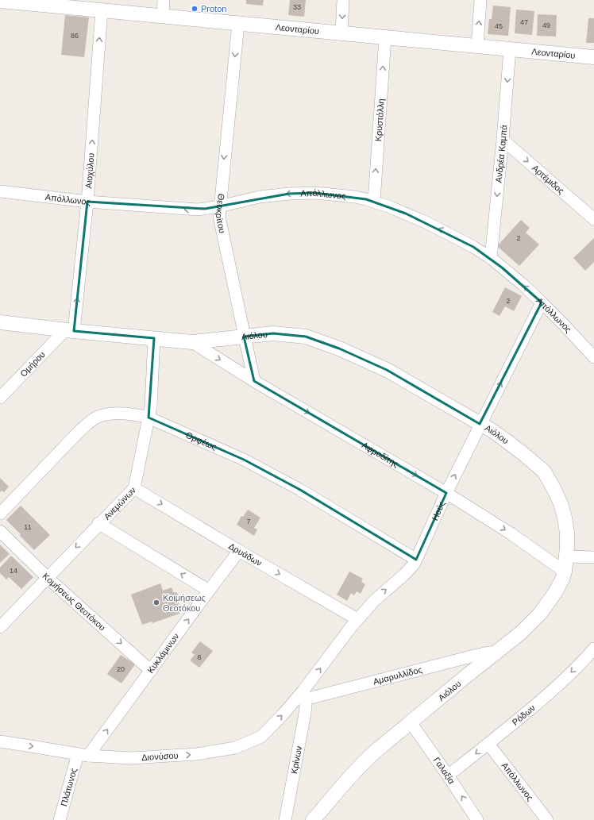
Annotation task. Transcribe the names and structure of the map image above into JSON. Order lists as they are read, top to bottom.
{
  "streets": {
    "street": [
      "Λεονταρίου",
      "Κρυστάλλη",
      "Ανδρέα Καμπά",
      "Αιοχύλου",
      "Αρτέμιδος",
      "Απόλλωνος",
      "Θεοκρίτου",
      "Αιόλου",
      "Ομήρου",
      "Ορφέως",
      "Αφροδίτης",
      "Ανεμώνων",
      "Ηούς",
      "Δρυάδων",
      "Κομήσεως Θεοτόκου",
      "Κυκλάμινων",
      "Αμαρυλλίδος",
      "Ρόδων",
      "Διονύσου",
      "Κρίνων",
      "Γαλαξία",
      "Πλάτωνος"
    ]
  },
  "crossings": [
    ["Λεονταρίου", "Κρυστάλλη"],
    ["Λεονταρίου", "Ανδρέα Καμπά"],
    ["Λεονταρίου", "Αιοχύλου"],
    ["Λεονταρίου", "Θεοκρίτου"],
    ["Κρυστάλλη", "Απόλλωνος"],
    ["Ανδρέα Καμπά", "Αρτέμιδος"],
    ["Ανδρέα Καμπά", "Απόλλωνος"],
    ["Αιοχύλου", "Απόλλωνος"],
    ["Αιοχύλου", "Αιόλου"],
    ["Αιοχύλου", "Ομήρου"],
    ["Απόλλωνος", "Θεοκρίτου"],
    ["Απόλλωνος", "Ηούς"],
    ["Απόλλωνος", "Ρόδων"],
    ["Θεοκρίτου", "Αιόλου"],
    ["Θεοκρίτου", "Αφροδίτης"],
    ["Αιόλου", "Ομήρου"],
    ["Αιόλου", "Αφροδίτης"],
    ["Αιόλου", "Ανεμώνων"],
    ["Αιόλου", "Ηούς"],
    ["Αιόλου", "Αμαρυλλίδος"],
    ["Αιόλου", "Γαλαξία"],
    ["Ορφέως", "Ανεμώνων"],
    ["Ορφέως", "Ηούς"],
    ["Αφροδίτης", "Ηούς"],
    ["Ανεμώνων", "Δρυάδων"],
    ["Ανεμώνων", "Κομήσεως Θεοτόκου"],
    ["Ηούς", "Δρυάδων"],
    ["Ηούς", "Αμαρυλλίδος"],
    ["Ηούς", "Διονύσου"],
    ["Ηούς", "Κρίνων"],
    ["Δρυάδων", "Κυκλάμινων"],
    ["Κομήσεως Θεοτόκου", "Κυκλάμινων"],
    ["Κυκλάμινων", "Διονύσου"],
    ["Κυκλάμινων", "Πλάτωνος"],
    ["Αμαρυλλίδος", "Διονύσου"],
    ["Αμαρυλλίδος", "Κρίνων"],
    ["Ρόδων", "Γαλαξία"],
    ["Διονύσου", "Κρίνων"],
    ["Διονύσου", "Πλάτωνος"]
  ],
  "one_way": [
    "Κρυστάλλη",
    "Ανδρέα Καμπά",
    "Αιοχύλου",
    "Αρτέμιδος",
    "Απόλλωνος",
    "Θεοκρίτου",
    "Αφροδίτης",
    "Ηούς",
    "Κυκλάμινων",
    "Ρόδων",
    "Διονύσου",
    "Γαλαξία"
  ],
  "places": ["Proton", "Κοιμήσεως Θεοτόκου"],
  "house_numbers": [
    "33",
    "47",
    "49",
    "45",
    "86",
    "2",
    "2",
    "7",
    "11",
    "14",
    "6",
    "20"
  ]
}
